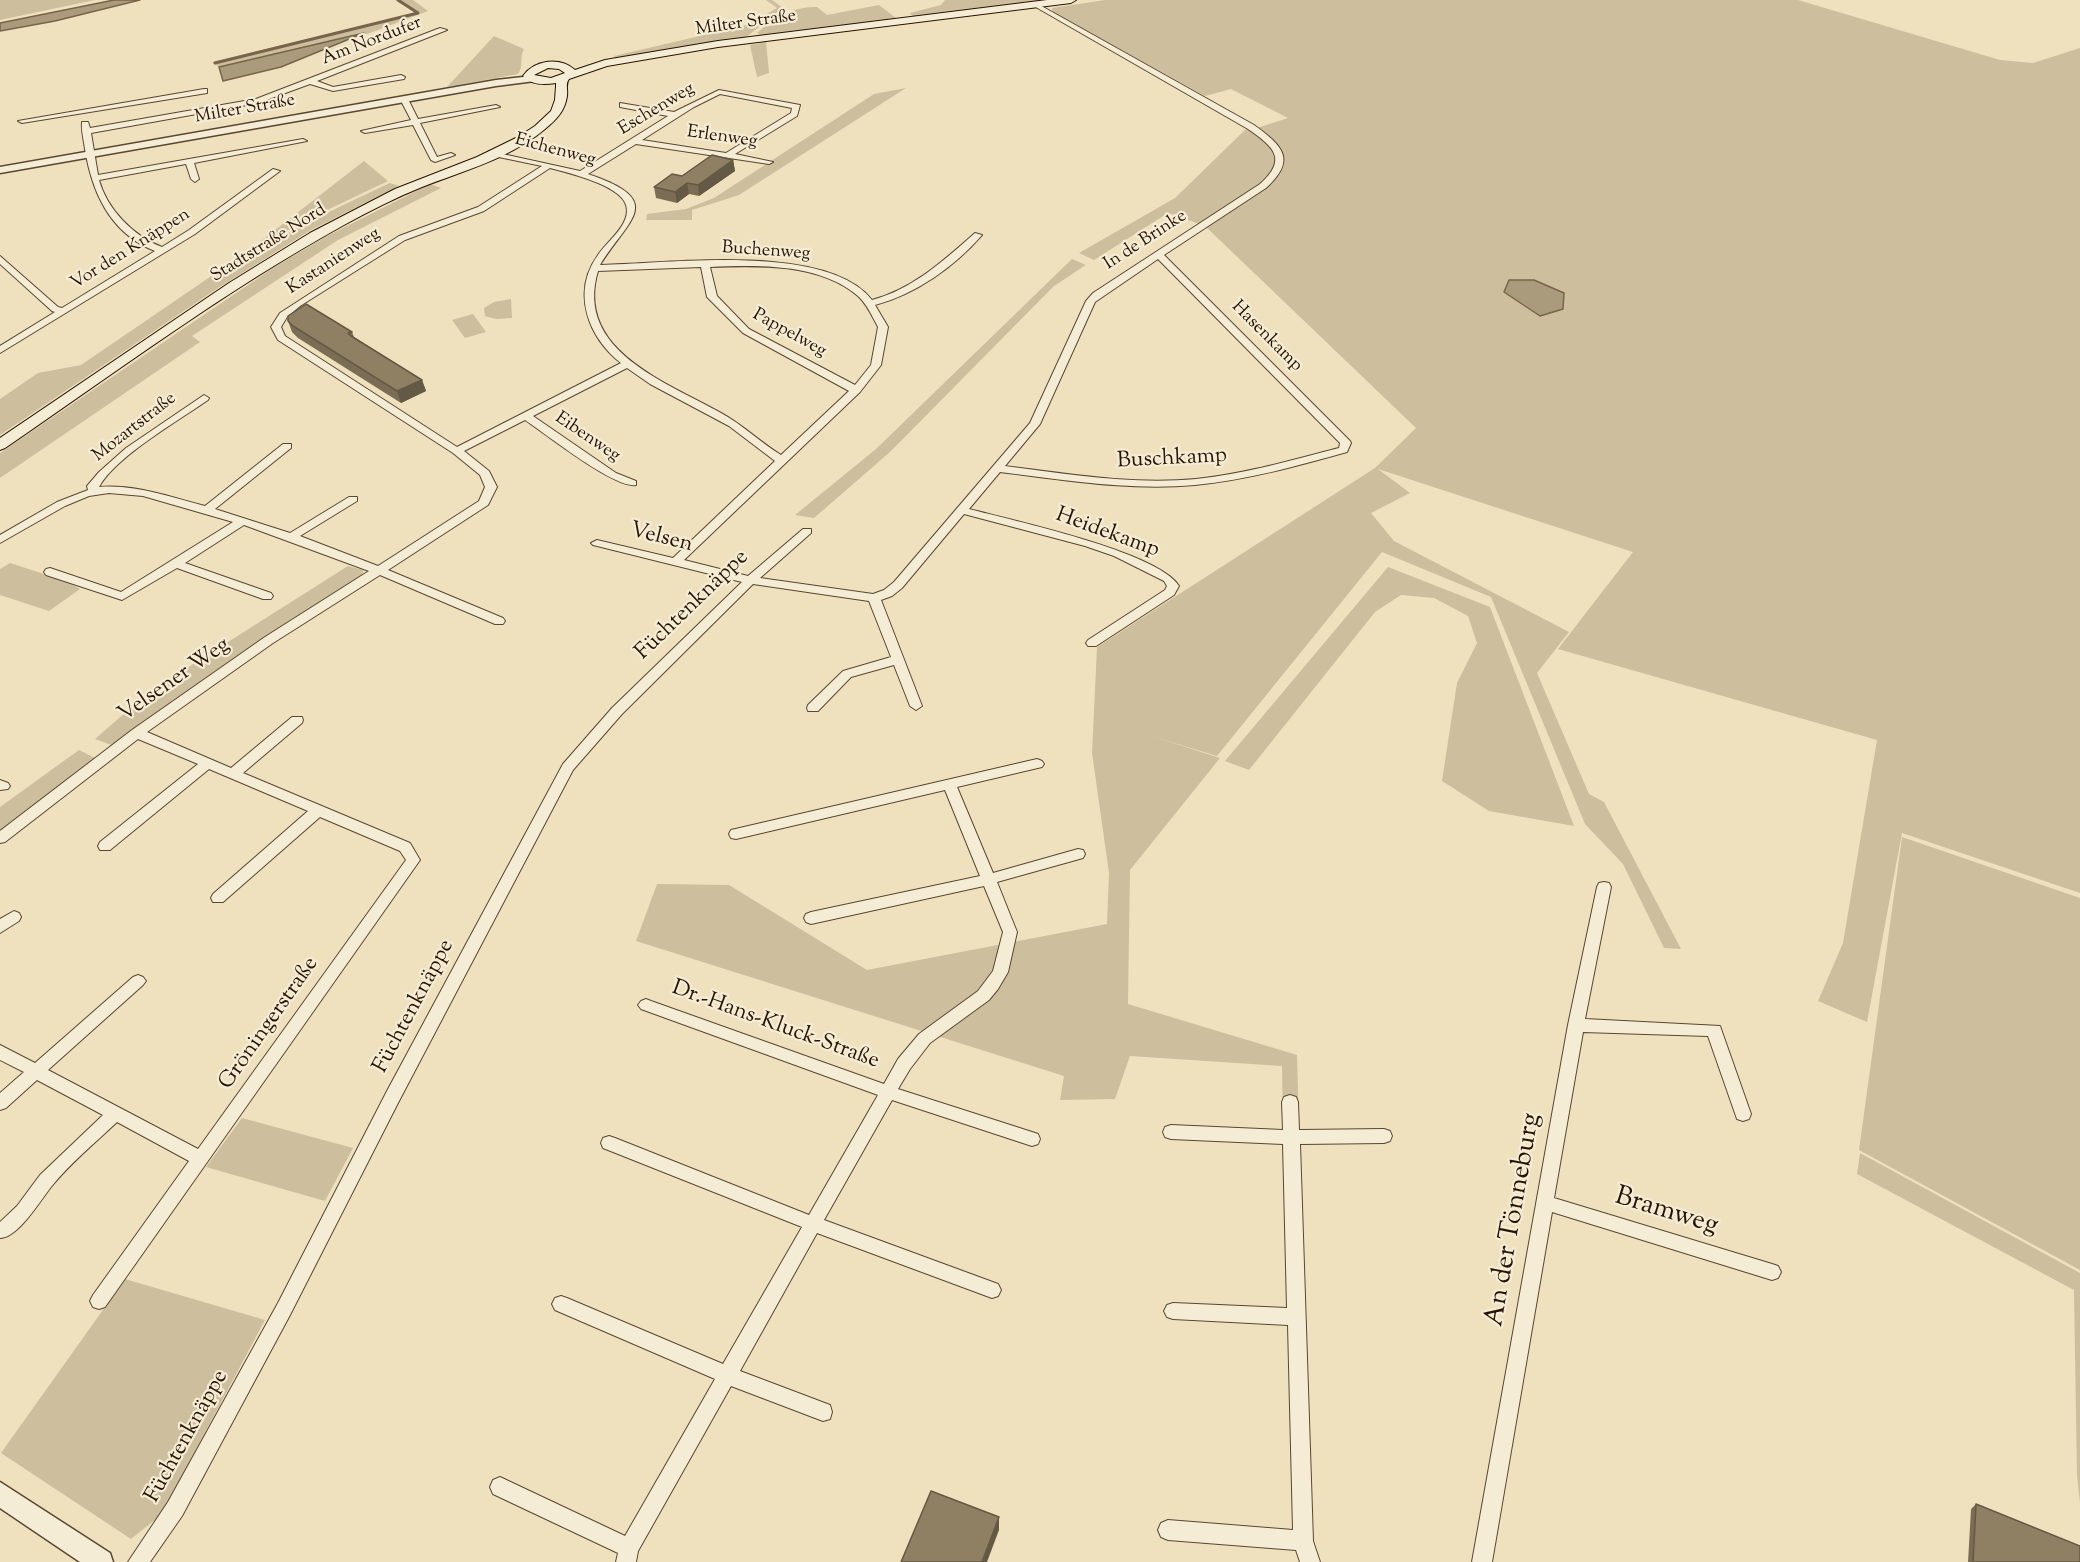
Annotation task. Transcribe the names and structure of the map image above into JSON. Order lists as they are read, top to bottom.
{
  "streets": {
    "main road": ["Milter Straße", "Stadtstraße Nord"],
    "street": [
      "Am Nordufer",
      "Eschenweg",
      "Erlenweg",
      "Eichenweg",
      "In de Brinke",
      "Vor den Knäppen",
      "Buchenweg",
      "Kastanienweg",
      "Pappelweg",
      "Hasenkamp",
      "Mozartstraße",
      "Eibenweg",
      "Buschkamp",
      "Heidekamp",
      "Velsen",
      "Füchtenknäppe",
      "Velsener Weg",
      "Gröningerstraße",
      "Dr.-Hans-Kluck-Straße",
      "Bramweg",
      "An der Tönneburg"
    ]
  },
  "crossings": [
    ["Milter Straße", "In de Brinke"],
    ["Milter Straße", "Stadtstraße Nord"],
    ["Eschenweg", "Erlenweg"],
    ["Eschenweg", "Eichenweg"],
    ["Eichenweg", "Stadtstraße Nord"],
    ["Eichenweg", "Buchenweg"],
    ["Eichenweg", "Kastanienweg"],
    ["In de Brinke", "Hasenkamp"],
    ["In de Brinke", "Buschkamp"],
    ["In de Brinke", "Heidekamp"],
    ["In de Brinke", "Velsen"],
    ["Buchenweg", "Pappelweg"],
    ["Kastanienweg", "Velsener Weg"],
    ["Hasenkamp", "Buschkamp"],
    ["Mozartstraße", "Velsener Weg"],
    ["Velsen", "Füchtenknäppe"],
    ["Velsener Weg", "Gröningerstraße"],
    ["Bramweg", "An der Tönneburg"]
  ]
}
